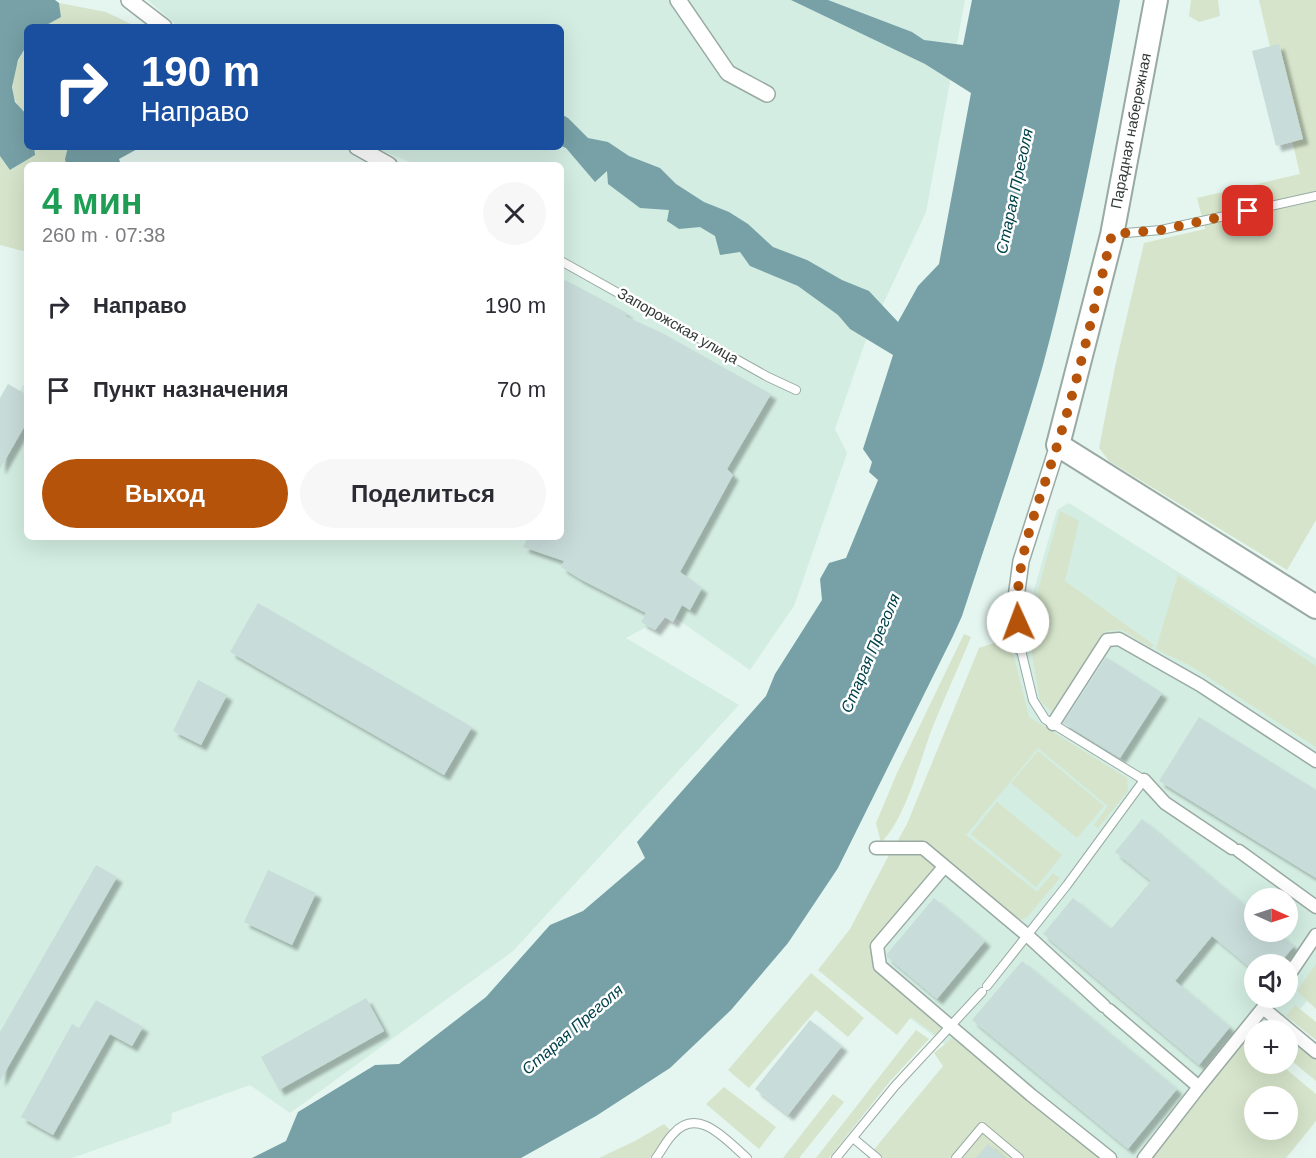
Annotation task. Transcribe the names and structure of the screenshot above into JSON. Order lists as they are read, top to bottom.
{
  "streets": {
    "main road": ["Парадная набережная"],
    "lane": ["Запорожская улица"]
  },
  "water": ["Старая Преголя"],
  "north": "right",
  "page": {
    "turn": ["190 m", "Направо"],
    "heading": ["4 мин", "260 m · 07:38"],
    "list": [
      {
        "name": "Направо",
        "value": "190 m"
      },
      {
        "name": "Пункт назначения",
        "value": "70 m"
      }
    ],
    "buttons": ["Выход", "Поделиться"],
    "map_buttons": ["+", "−"]
  }
}
